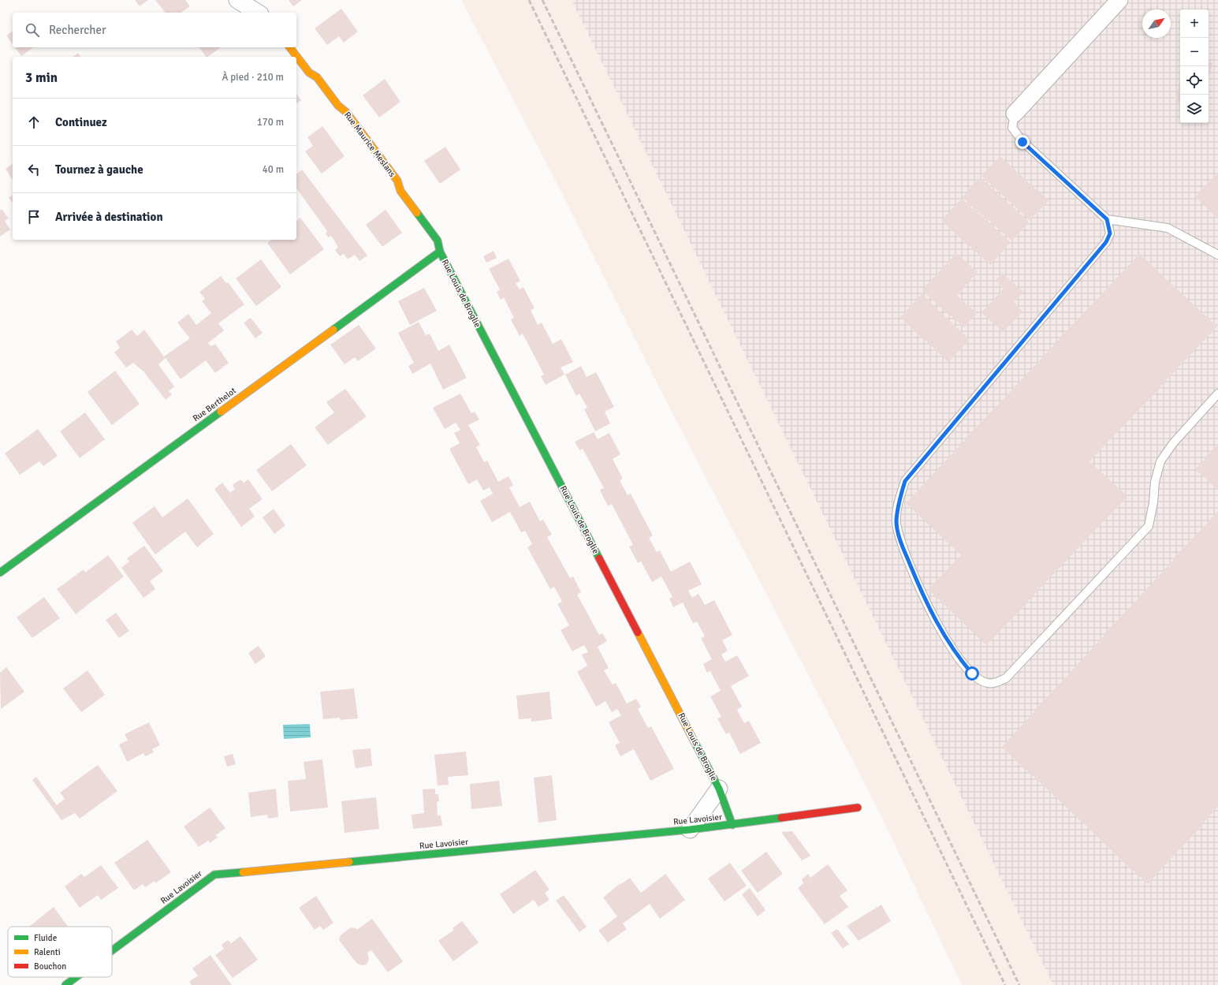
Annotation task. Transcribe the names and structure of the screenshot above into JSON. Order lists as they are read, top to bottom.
{
  "streets": {
    "street": [
      "Rue Maurice Meslans",
      "Rue Louis de Broglie",
      "Rue Berthelot",
      "Rue Lavoisier"
    ]
  },
  "crossings": [
    ["Rue Maurice Meslans", "Rue Louis de Broglie"],
    ["Rue Maurice Meslans", "Rue Berthelot"],
    ["Rue Louis de Broglie", "Rue Berthelot"],
    ["Rue Louis de Broglie", "Rue Lavoisier"]
  ],
  "legend": ["Fluide", "Ralenti", "Bouchon"],
  "north": "top right",
  "page": {
    "map_buttons": ["+", "−"],
    "search": "Rechercher",
    "heading": ["3 min", "À pied · 210 m"],
    "list": [
      ["Continuez", "170 m"],
      ["Tournez à gauche", "40 m"],
      "Arrivée à destination"
    ]
  }
}
